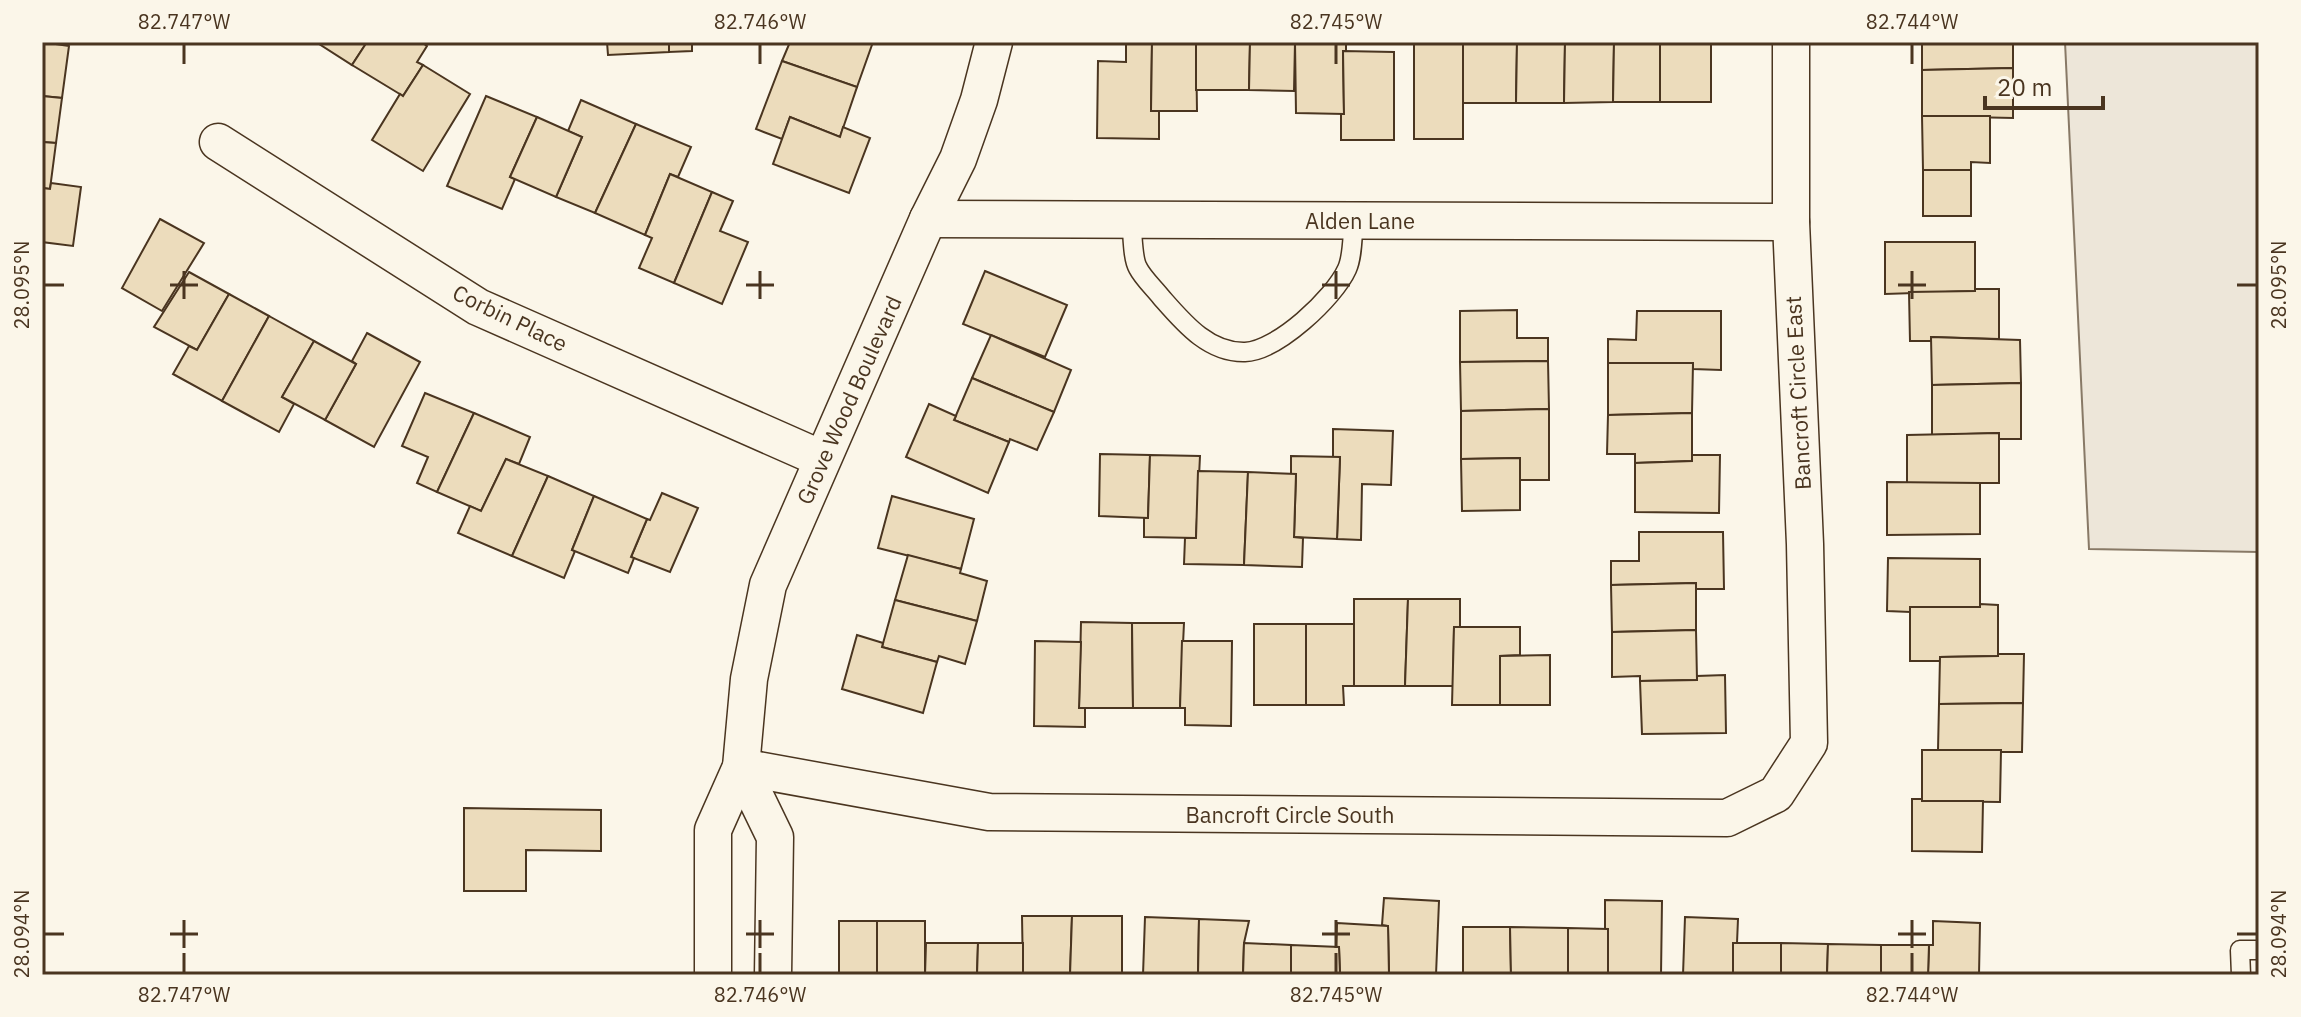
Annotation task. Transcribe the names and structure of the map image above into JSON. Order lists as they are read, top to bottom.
{
  "streets": {
    "street": [
      "Alden Lane",
      "Corbin Place",
      "Bancroft Circle East",
      "Grove Wood Boulevard",
      "Bancroft Circle South"
    ]
  },
  "crossings": [
    ["Alden Lane", "Bancroft Circle East"],
    ["Alden Lane", "Grove Wood Boulevard"],
    ["Corbin Place", "Grove Wood Boulevard"],
    ["Bancroft Circle East", "Bancroft Circle South"],
    ["Grove Wood Boulevard", "Bancroft Circle South"]
  ],
  "scale_bar": "20 m",
  "coordinates": [
    "82.747°W",
    "82.746°W",
    "82.745°W",
    "82.744°W",
    "28.095°N",
    "28.094°N"
  ]
}
